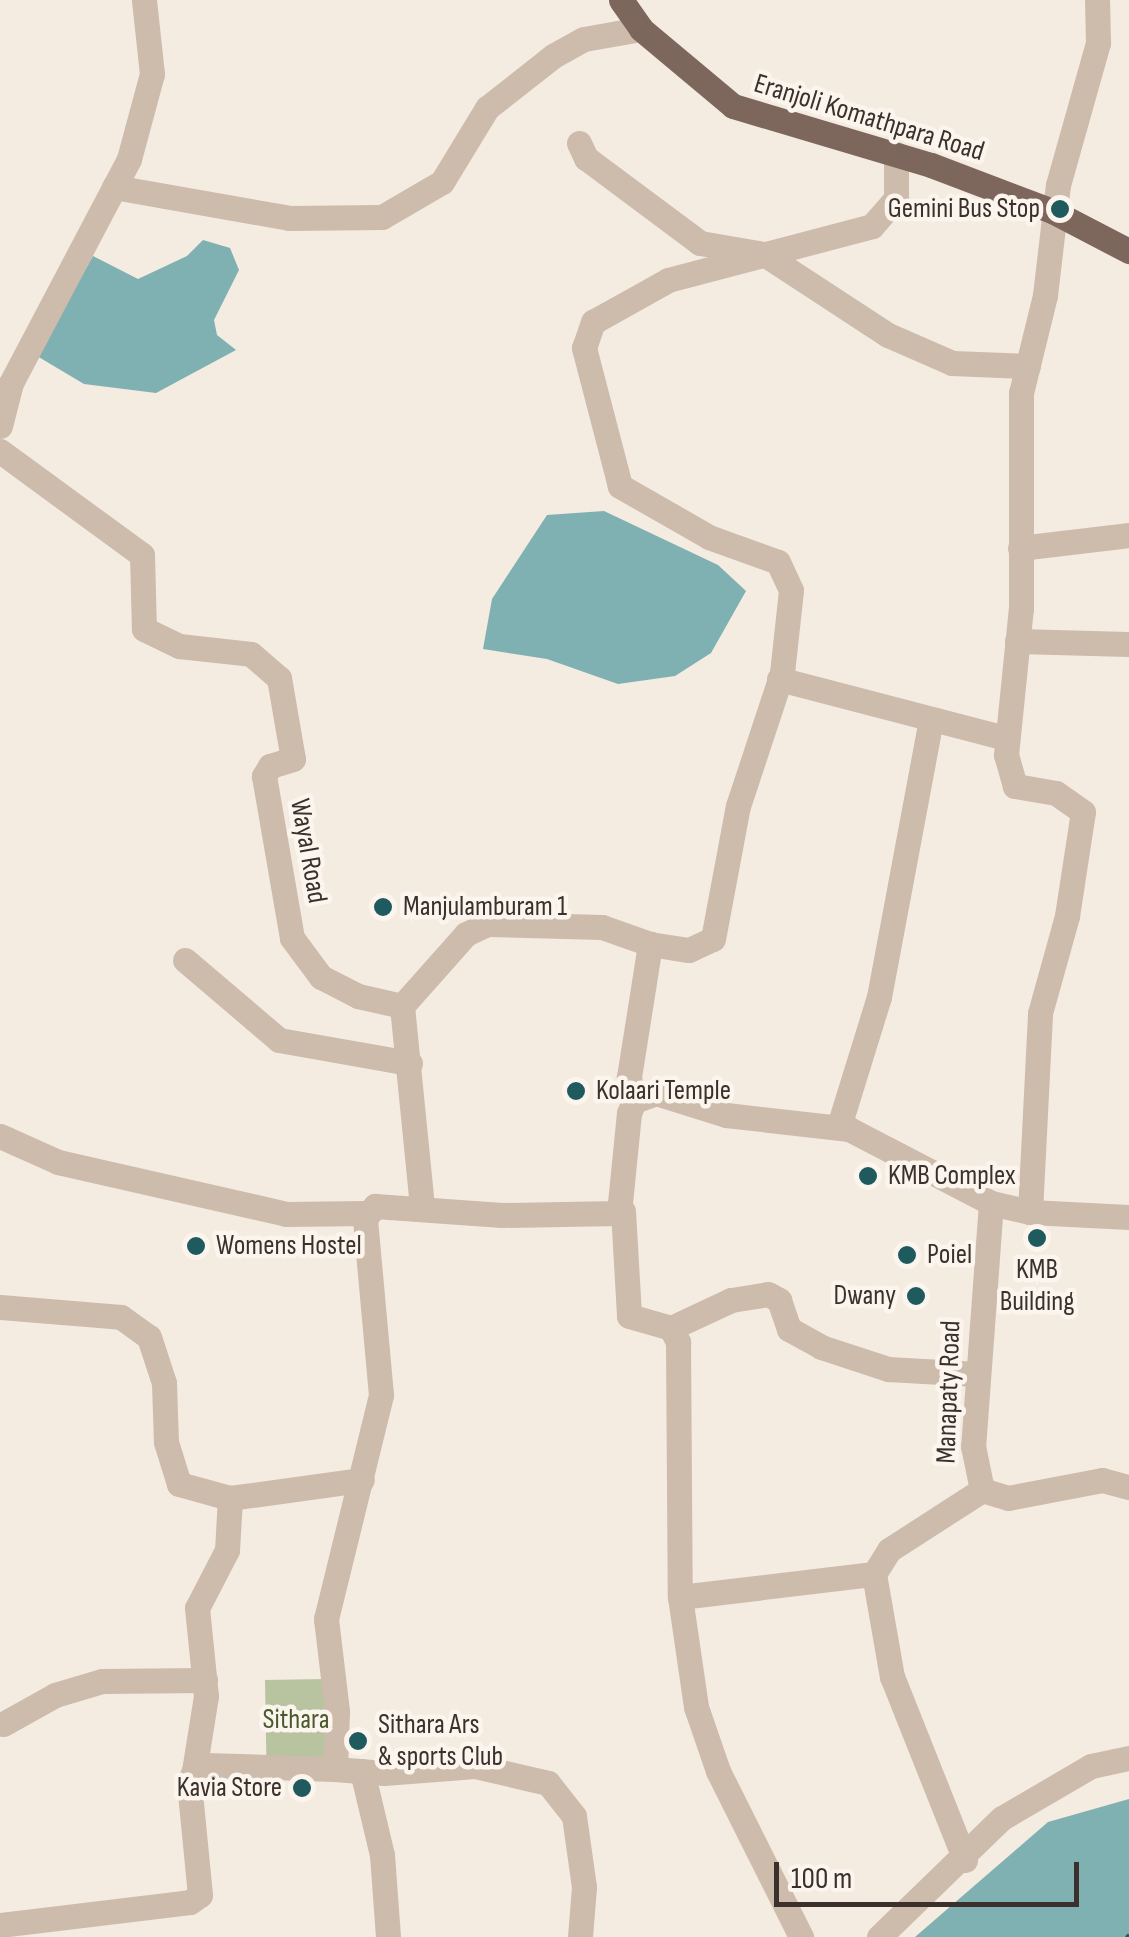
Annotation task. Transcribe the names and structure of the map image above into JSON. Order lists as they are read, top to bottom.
{
  "streets": {
    "main road": ["Eranjoli Komathpara Road"],
    "street": ["Wayal Road", "Manapaty Road"]
  },
  "parks": ["Sithara"],
  "places": [
    "Gemini Bus Stop",
    "Manjulamburam 1",
    "Kolaari Temple",
    "KMB Complex",
    "KMB Building",
    "Womens Hostel",
    "Poiel",
    "Dwany",
    "Sithara Ars & sports Club",
    "Kavia Store"
  ],
  "scale_bar": "100 m"
}
